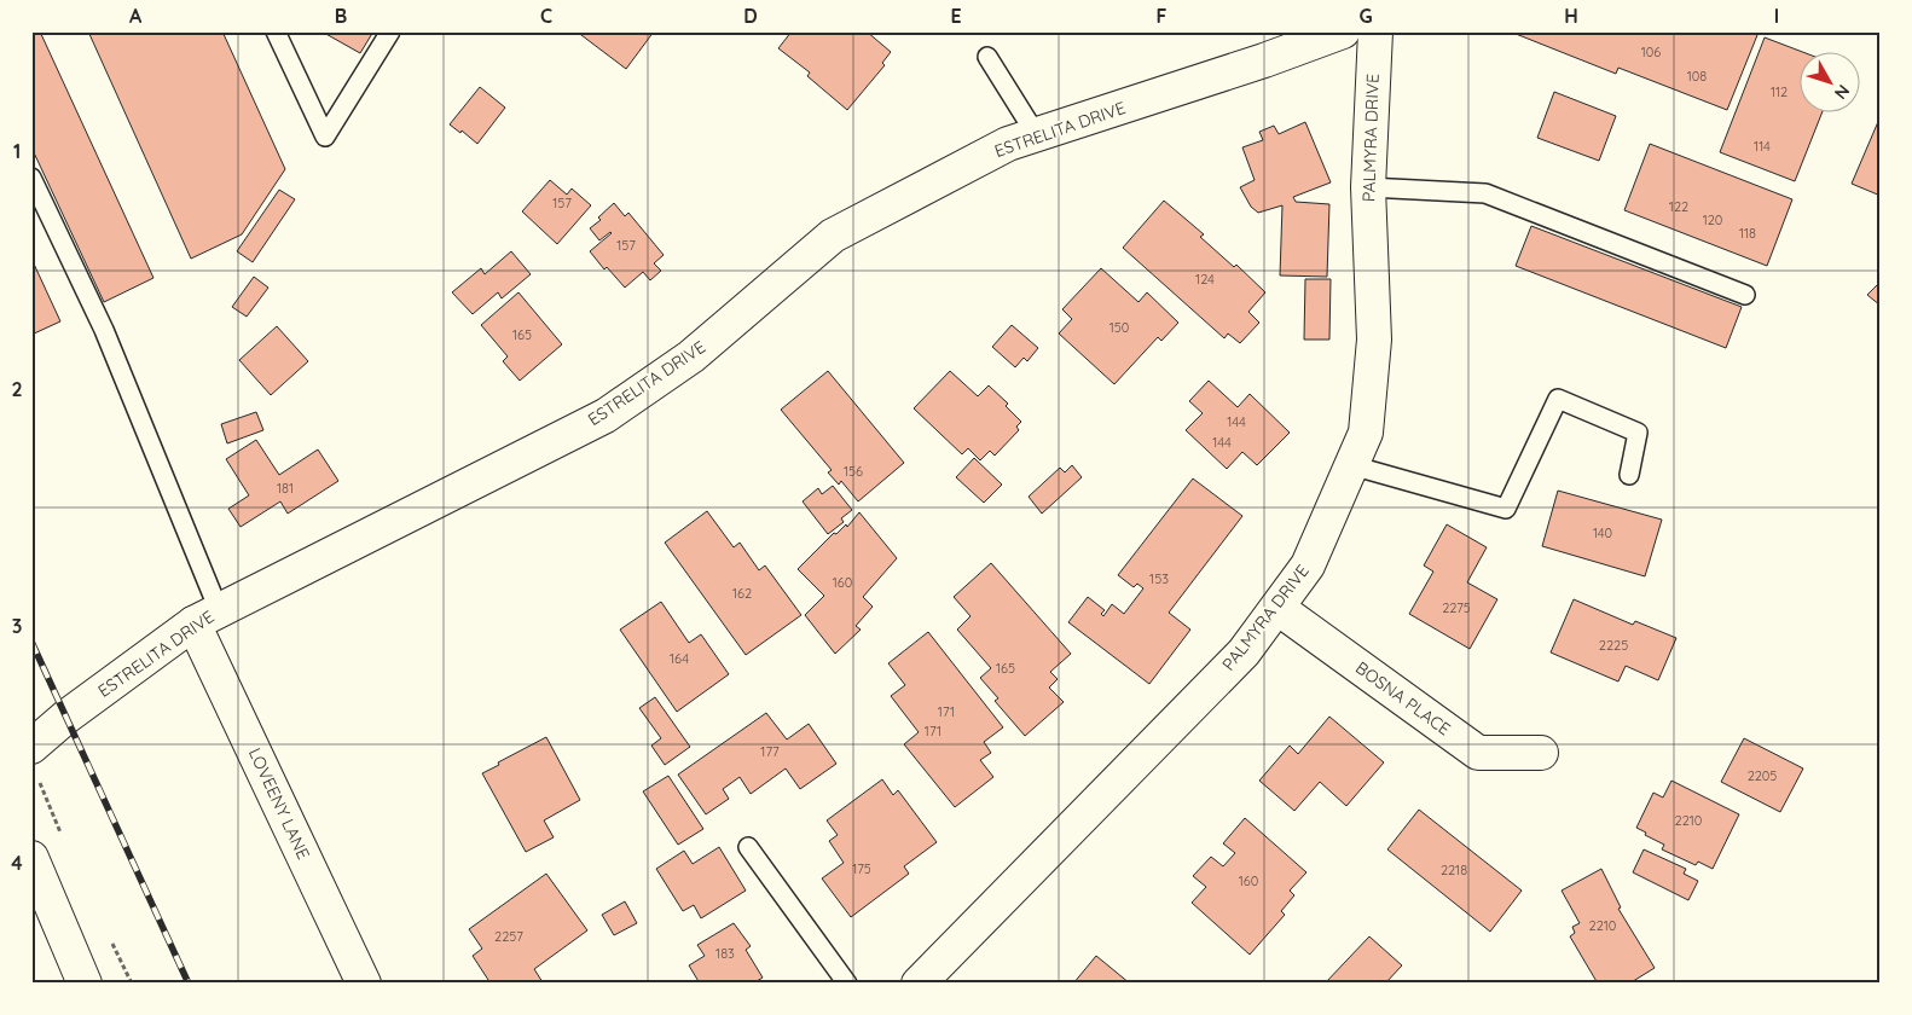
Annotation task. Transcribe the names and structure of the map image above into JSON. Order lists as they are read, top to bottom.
{
  "streets": {
    "street": [
      "ESTRELITA DRIVE",
      "PALMYRA DRIVE",
      "BOSNA PLACE",
      "LOVEENY LANE"
    ]
  },
  "crossings": [
    ["ESTRELITA DRIVE", "LOVEENY LANE"],
    ["PALMYRA DRIVE", "BOSNA PLACE"]
  ],
  "house_numbers": [
    "106",
    "108",
    "112",
    "114",
    "157",
    "122",
    "120",
    "118",
    "157",
    "124",
    "150",
    "165",
    "144",
    "144",
    "156",
    "181",
    "140",
    "153",
    "160",
    "162",
    "2275",
    "2225",
    "164",
    "165",
    "171",
    "171",
    "177",
    "2205",
    "2210",
    "175",
    "2218",
    "160",
    "2210",
    "2257",
    "183"
  ],
  "north": "bottom right",
  "grid": {
    "columns": [
      "A",
      "B",
      "C",
      "D",
      "E",
      "F",
      "G",
      "H",
      "I"
    ],
    "rows": [
      "1",
      "2",
      "3",
      "4"
    ]
  }
}
